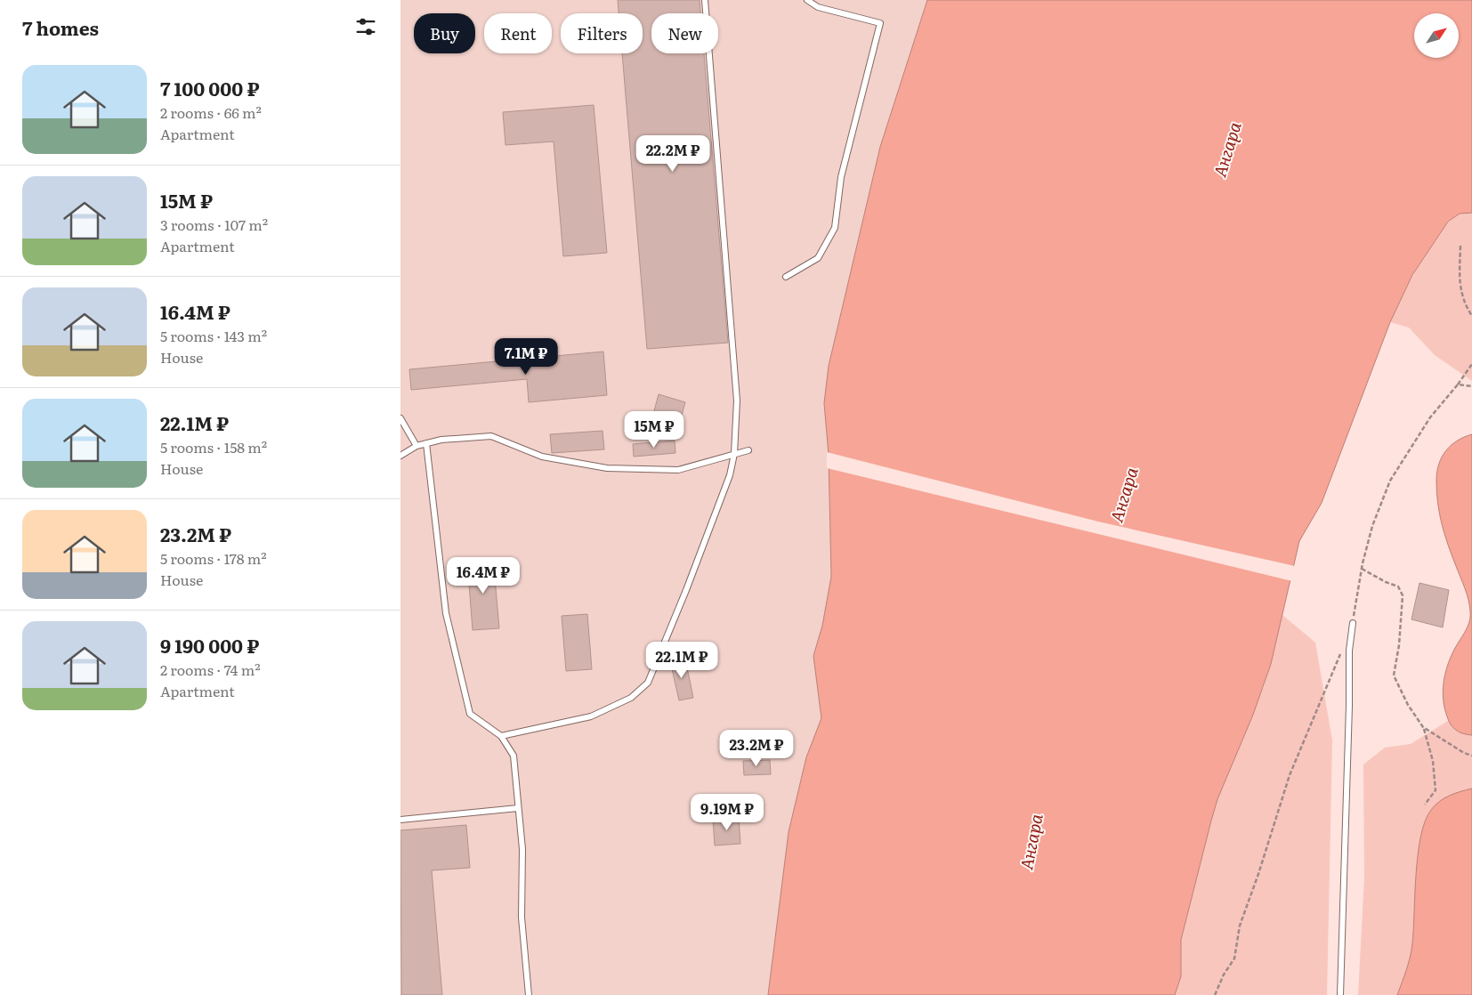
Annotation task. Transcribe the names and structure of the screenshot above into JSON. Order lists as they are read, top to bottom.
{
  "water": ["Ангара"],
  "north": "top right",
  "page": {
    "heading": "7 homes",
    "chip": [
      "Buy",
      "Rent",
      "Filters",
      "New"
    ],
    "list": [
      {
        "name": "7 100 000 ₽",
        "note": "2 rooms · 66 m² · Apartment"
      },
      {
        "name": "15M ₽",
        "note": "3 rooms · 107 m² · Apartment"
      },
      {
        "name": "16.4M ₽",
        "note": "5 rooms · 143 m² · House"
      },
      {
        "name": "22.1M ₽",
        "note": "5 rooms · 158 m² · House"
      },
      {
        "name": "23.2M ₽",
        "note": "5 rooms · 178 m² · House"
      },
      {
        "name": "9 190 000 ₽",
        "note": "2 rooms · 74 m² · Apartment"
      }
    ],
    "price": [
      "22.2M ₽",
      "7.1M ₽",
      "15M ₽",
      "16.4M ₽",
      "22.1M ₽",
      "23.2M ₽",
      "9.19M ₽"
    ]
  }
}
